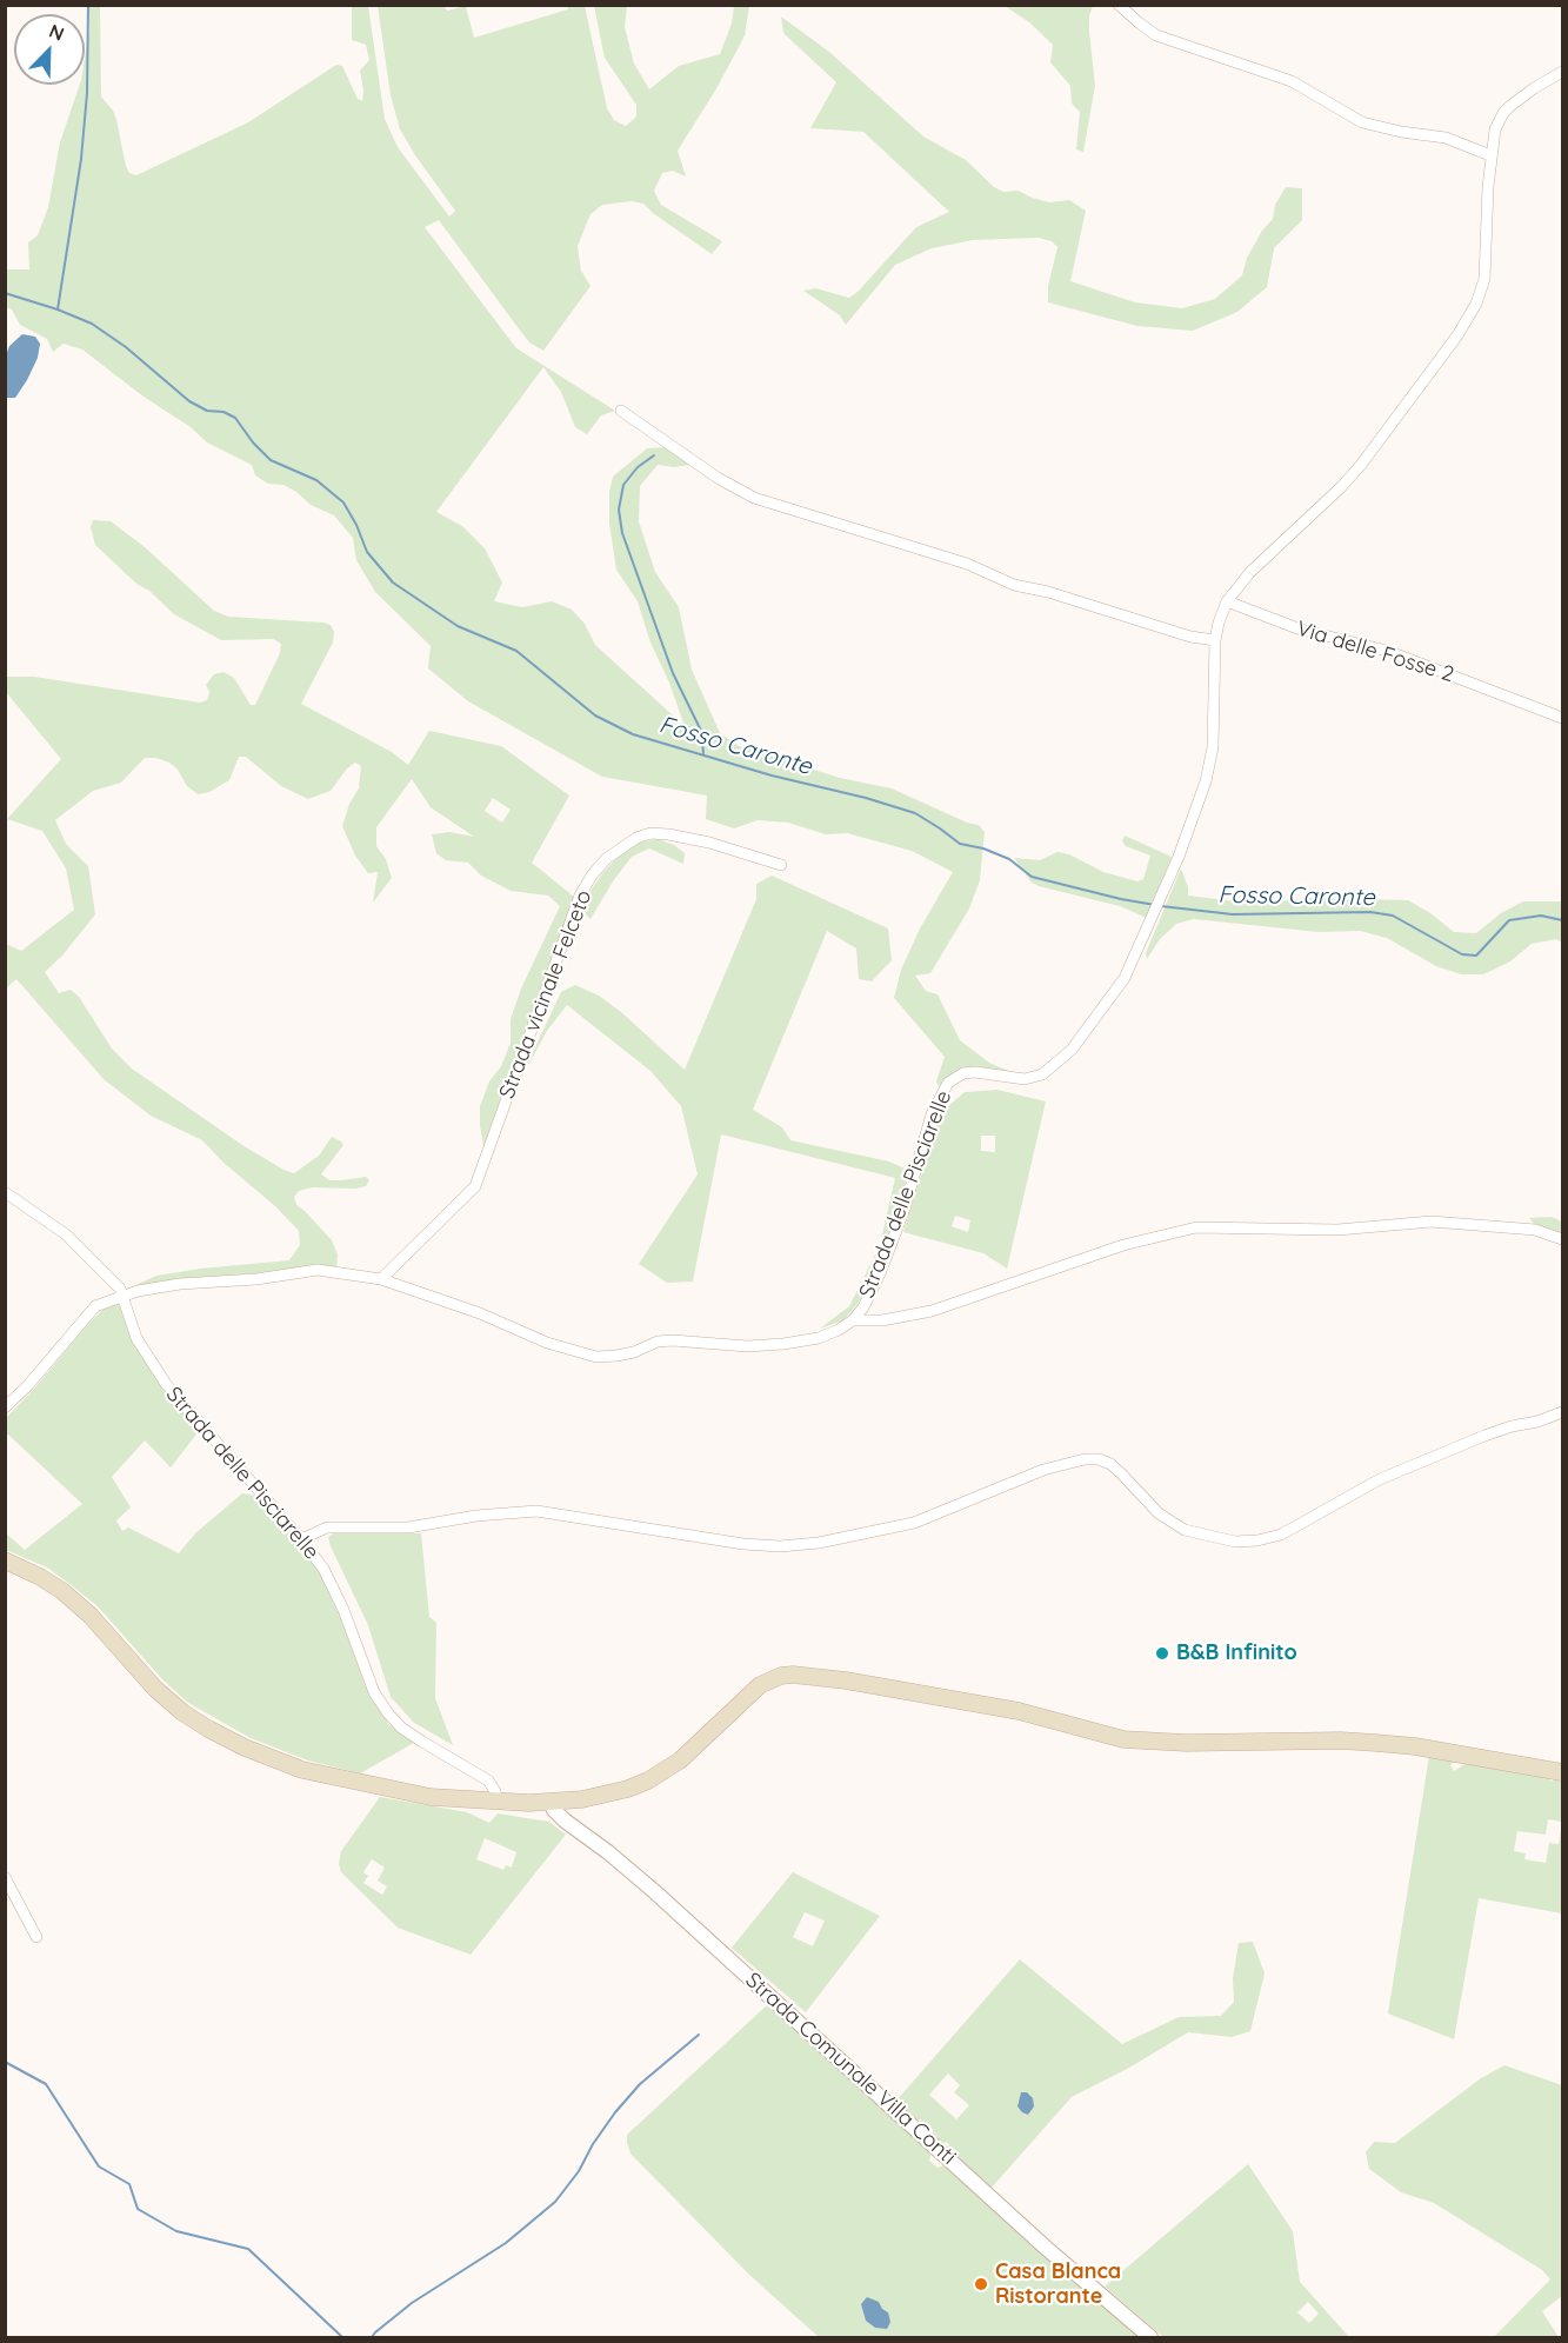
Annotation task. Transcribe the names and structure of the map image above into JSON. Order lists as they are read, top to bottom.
{
  "streets": {
    "street": [
      "Via delle Fosse 2",
      "Strada vicinale Felceto",
      "Strada delle Pisciarelle",
      "Strada Comunale Villa Conti"
    ]
  },
  "crossings": [
    ["Via delle Fosse 2", "Strada delle Pisciarelle"],
    ["Strada vicinale Felceto", "Strada delle Pisciarelle"]
  ],
  "water": ["Fosso Caronte"],
  "places": ["B&B Infinito", "Casa Blanca Ristorante"],
  "north": "top right"
}
